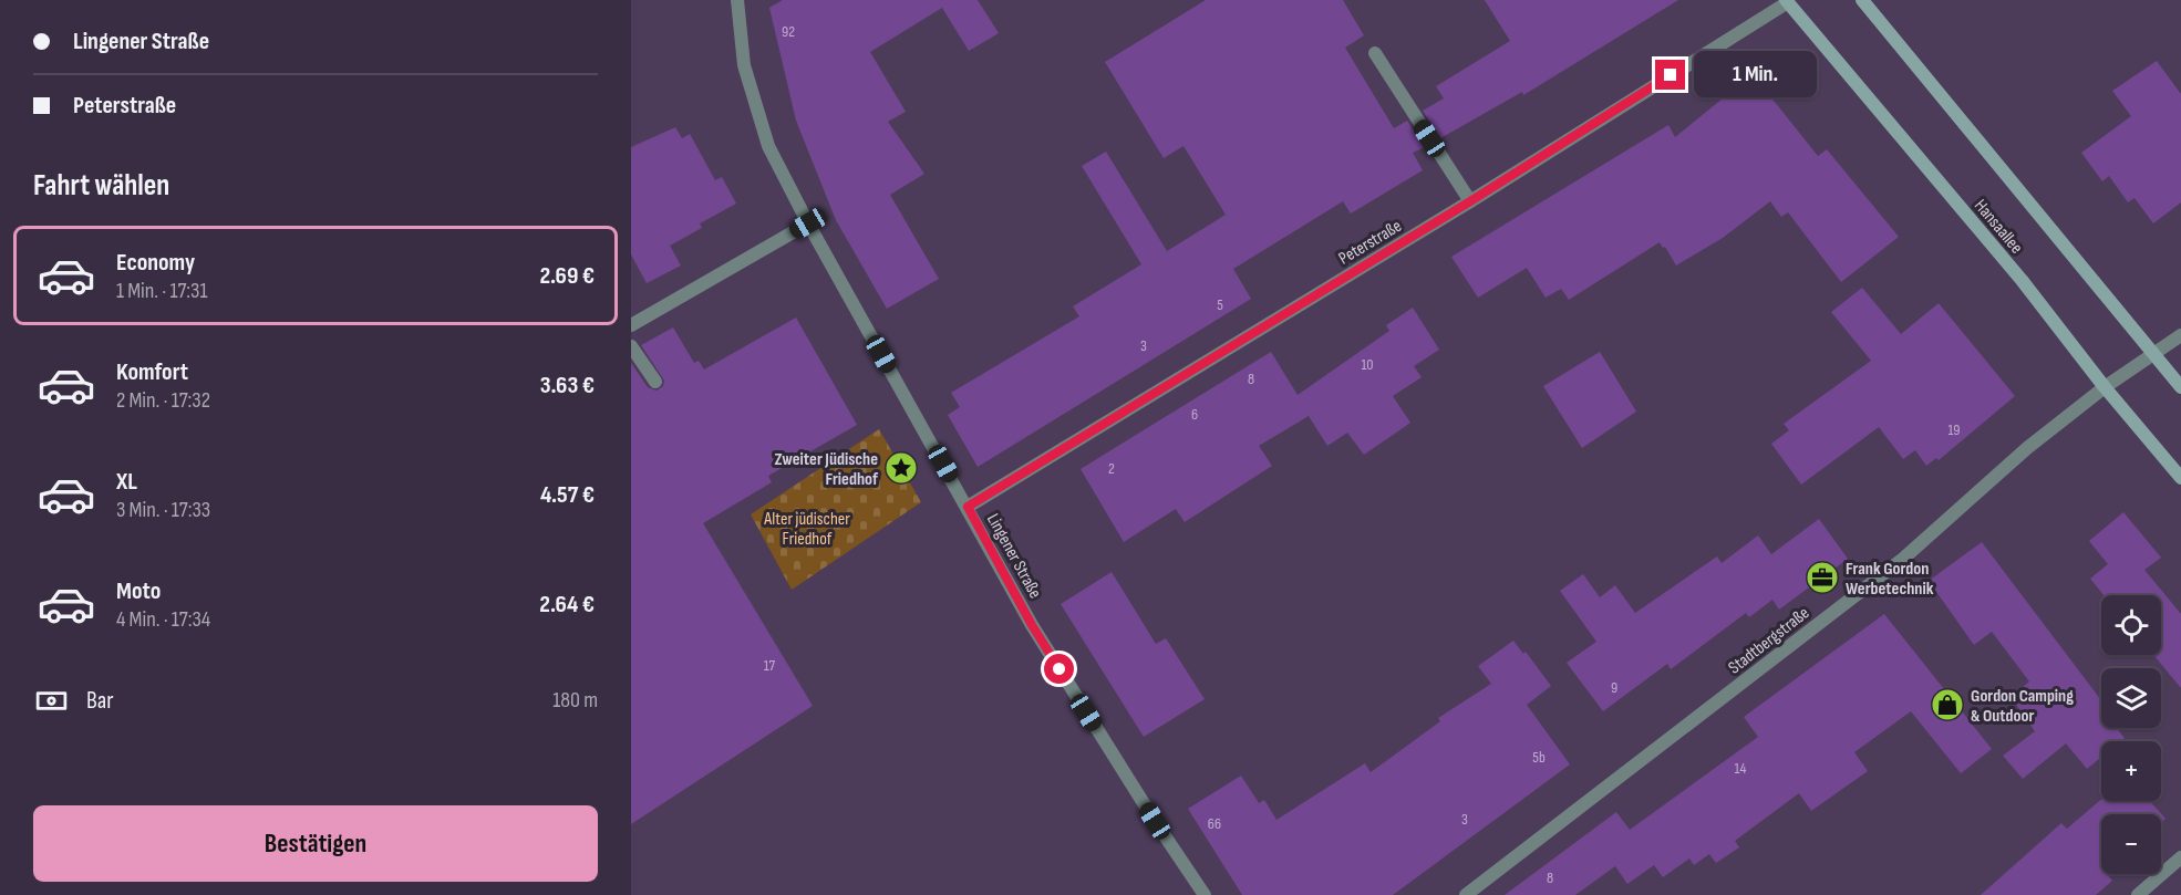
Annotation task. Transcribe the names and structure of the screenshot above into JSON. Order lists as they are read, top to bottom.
{
  "streets": {
    "main road": ["Hansaallee"],
    "street": ["Peterstraße", "Lingener Straße", "Stadtbergstraße"]
  },
  "crossings": [
    ["Hansaallee", "Peterstraße"],
    ["Hansaallee", "Stadtbergstraße"],
    ["Peterstraße", "Lingener Straße"]
  ],
  "parks": ["Alter jüdischer Friedhof"],
  "places": {
    "place": ["Zweiter Jüdische Friedhof"],
    "office": ["Frank Gordon Werbetechnik"],
    "shop": ["Gordon Camping & Outdoor"]
  },
  "house_numbers": [
    "92",
    "5",
    "3",
    "10",
    "8",
    "6",
    "19",
    "2",
    "17",
    "9",
    "5b",
    "14",
    "3",
    "66",
    "8"
  ],
  "page": {
    "banner": ["Lingener Straße", "Peterstraße"],
    "bubble": "1 Min.",
    "heading": "Fahrt wählen",
    "list": [
      {
        "name": "Economy",
        "note": "1 Min. · 17:31",
        "value": "2.69 €"
      },
      {
        "name": "Komfort",
        "note": "2 Min. · 17:32",
        "value": "3.63 €"
      },
      {
        "name": "XL",
        "note": "3 Min. · 17:33",
        "value": "4.57 €"
      },
      {
        "name": "Moto",
        "note": "4 Min. · 17:34",
        "value": "2.64 €"
      }
    ],
    "map_buttons": ["+", "−"],
    "pay": ["Bar", "180 m"],
    "buttons": "Bestätigen"
  }
}
